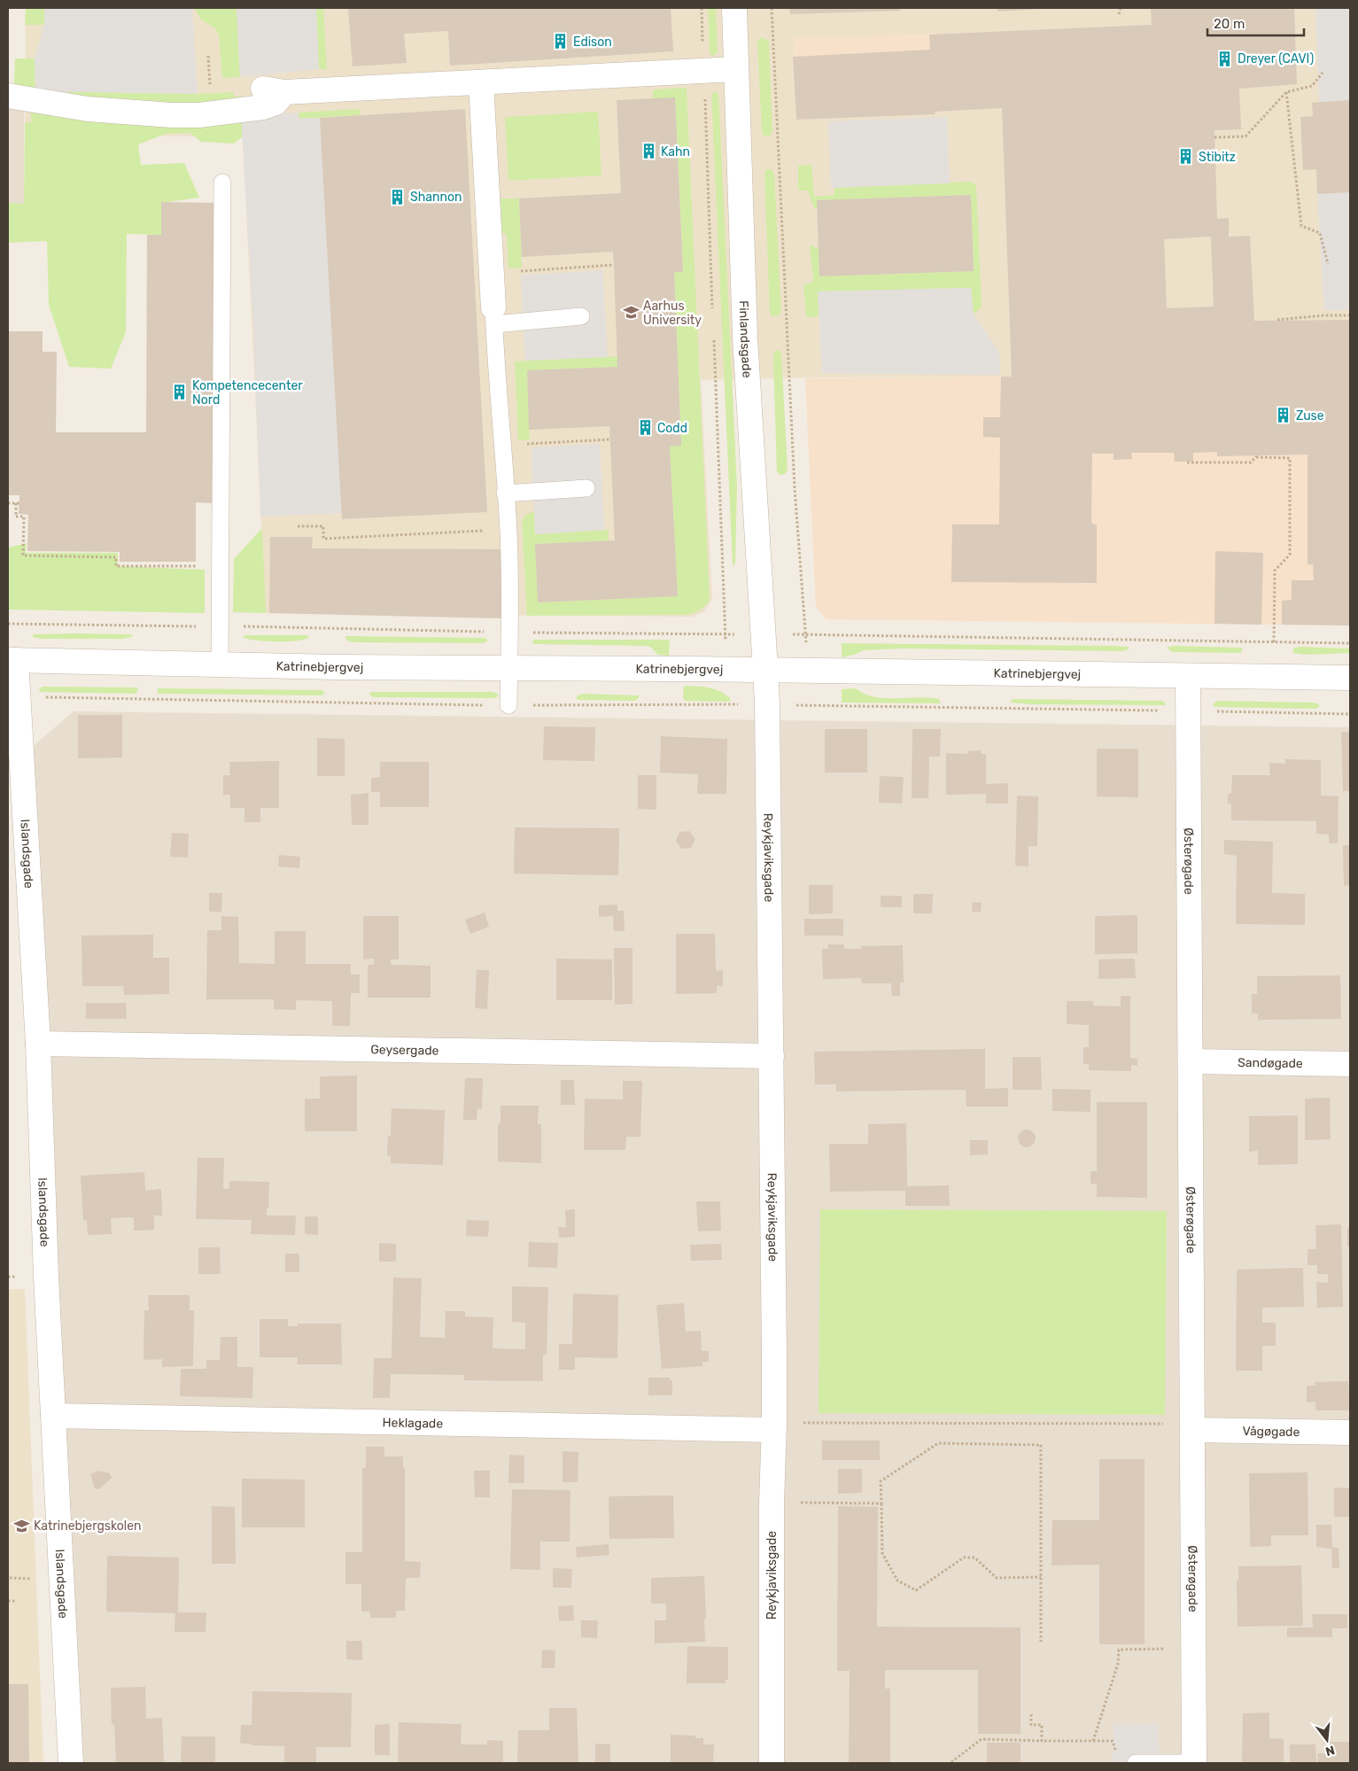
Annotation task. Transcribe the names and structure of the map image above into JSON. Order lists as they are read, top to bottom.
{
  "streets": {
    "street": [
      "Finlandsgade",
      "Katrinebjergvej",
      "Islandsgade",
      "Reykjaviksgade",
      "Østerøgade",
      "Geysergade",
      "Sandøgade",
      "Heklagade",
      "Vågøgade"
    ]
  },
  "crossings": [
    ["Finlandsgade", "Katrinebjergvej"],
    ["Finlandsgade", "Reykjaviksgade"],
    ["Katrinebjergvej", "Islandsgade"],
    ["Katrinebjergvej", "Reykjaviksgade"],
    ["Katrinebjergvej", "Østerøgade"],
    ["Islandsgade", "Geysergade"],
    ["Islandsgade", "Heklagade"],
    ["Reykjaviksgade", "Geysergade"],
    ["Reykjaviksgade", "Heklagade"],
    ["Østerøgade", "Sandøgade"],
    ["Østerøgade", "Vågøgade"]
  ],
  "places": {
    "building": [
      "Edison",
      "Dreyer (CAVI)",
      "Kahn",
      "Stibitz",
      "Shannon",
      "Kompetencecenter Nord",
      "Zuse",
      "Codd"
    ],
    "school or university": ["Aarhus University", "Katrinebjergskolen"]
  },
  "scale_bar": "20 m",
  "north": "bottom"
}
